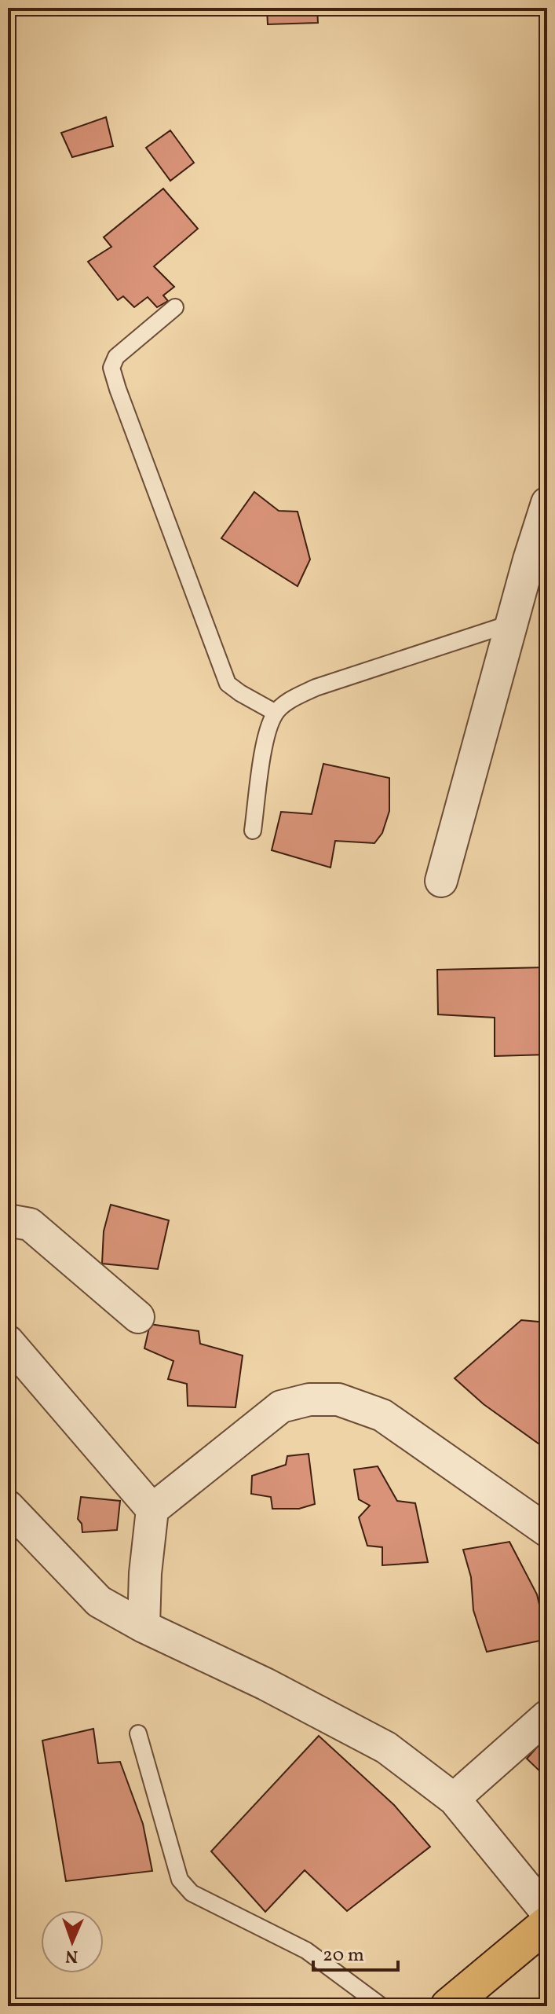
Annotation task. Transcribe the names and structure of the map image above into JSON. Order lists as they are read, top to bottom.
{
  "scale_bar": "20 m",
  "north": "bottom"
}
